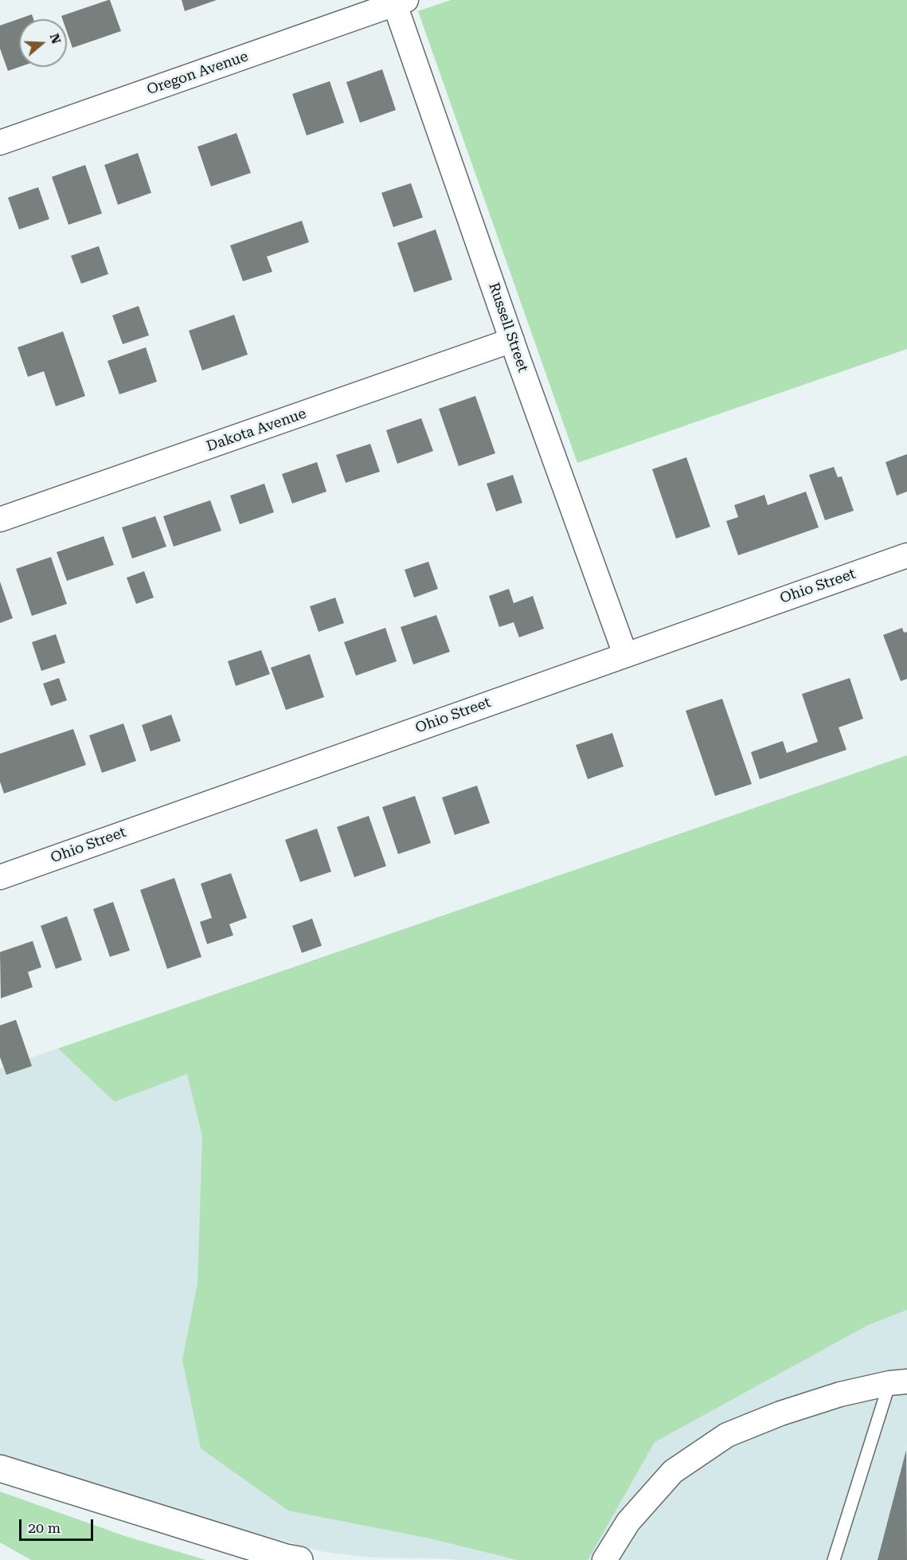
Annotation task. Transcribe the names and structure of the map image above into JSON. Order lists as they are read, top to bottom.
{
  "streets": {
    "street": [
      "Oregon Avenue",
      "Russell Street",
      "Dakota Avenue",
      "Ohio Street"
    ]
  },
  "crossings": [
    ["Oregon Avenue", "Russell Street"],
    ["Russell Street", "Dakota Avenue"],
    ["Russell Street", "Ohio Street"]
  ],
  "scale_bar": "20 m",
  "north": "right"
}
